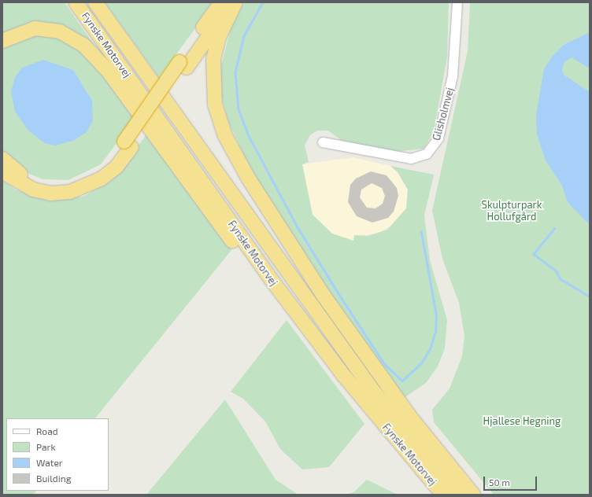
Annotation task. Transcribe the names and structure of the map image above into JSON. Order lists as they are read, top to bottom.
{
  "streets": {
    "highway": ["Fynske Motorvej"],
    "street": ["Glisholmvej"]
  },
  "parks": ["Skulpturpark Hollufgård", "Hjallese Hegning"],
  "legend": [
    "Road",
    "Park",
    "Water",
    "Building"
  ],
  "scale_bar": "50 m"
}
